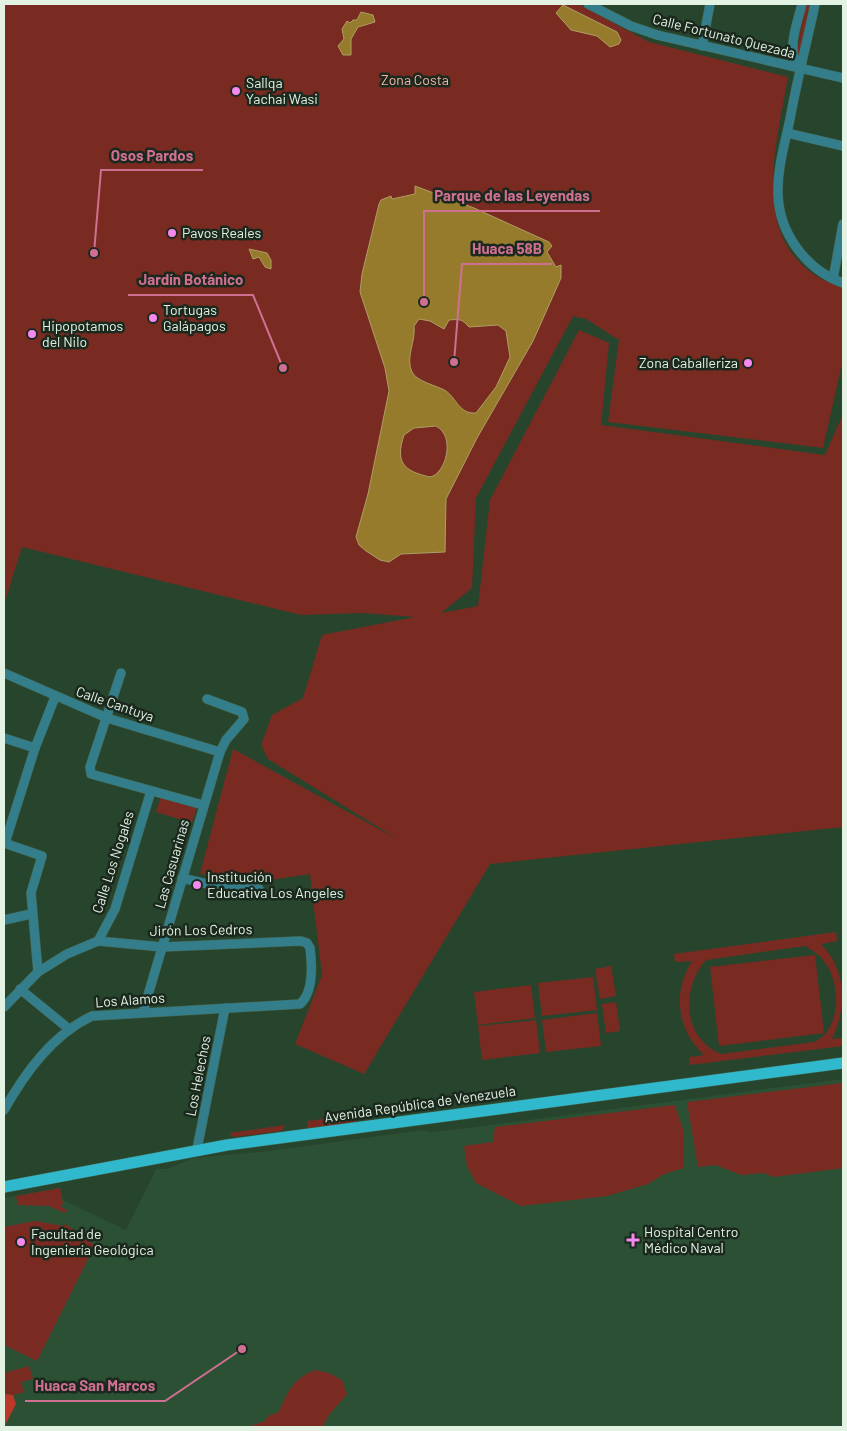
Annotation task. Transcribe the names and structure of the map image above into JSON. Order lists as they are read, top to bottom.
{
  "streets": {
    "main road": ["Avenida República de Venezuela"],
    "street": [
      "Calle Fortunato Quezada",
      "Calle Cantuya",
      "Calle Los Nogales",
      "Las Casuarinas",
      "Jirón Los Cedros",
      "Los Alamos",
      "Los Helechos"
    ]
  },
  "crossings": [
    ["Calle Cantuya", "Las Casuarinas"],
    ["Calle Los Nogales", "Jirón Los Cedros"],
    ["Las Casuarinas", "Jirón Los Cedros"],
    ["Las Casuarinas", "Los Alamos"],
    ["Jirón Los Cedros", "Los Alamos"],
    ["Los Alamos", "Los Helechos"],
    ["Los Helechos", "Avenida República de Venezuela"]
  ],
  "parks": ["Zona Costa"],
  "places": {
    "other": [
      "Sallqa Yachai Wasi",
      "Pavos Reales",
      "Osos Pardos",
      "Parque de las Leyendas",
      "Tortugas Galápagos",
      "Hipopotamos del Nilo",
      "Huaca 58B",
      "Zona Caballeriza",
      "Jardín Botánico",
      "Institución Educativa Los Angeles",
      "Facultad de Ingeniería Geológica",
      "Huaca San Marcos"
    ],
    "health": ["Hospital Centro Médico Naval"]
  }
}
